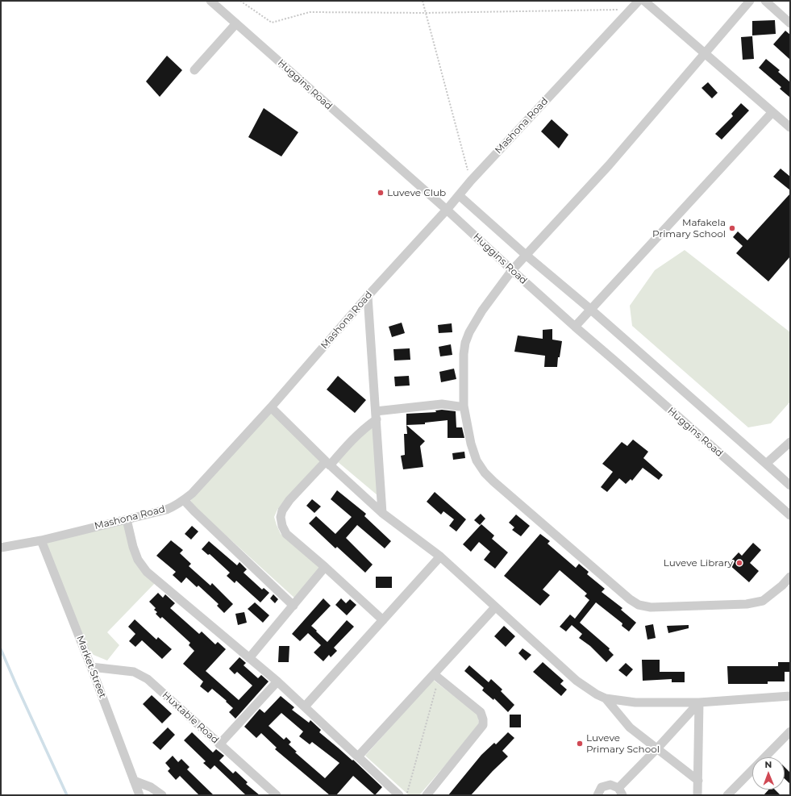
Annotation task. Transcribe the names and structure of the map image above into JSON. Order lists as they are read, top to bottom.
{
  "streets": {
    "street": [
      "Huggins Road",
      "Mashona Road",
      "Market Street",
      "Huxtable Road"
    ]
  },
  "crossings": [
    ["Huggins Road", "Mashona Road"],
    ["Mashona Road", "Market Street"],
    ["Market Street", "Huxtable Road"]
  ],
  "places": [
    "Luveve Club",
    "Mafakela Primary School",
    "Luveve Library",
    "Luveve Primary School"
  ],
  "north": "top"
}
